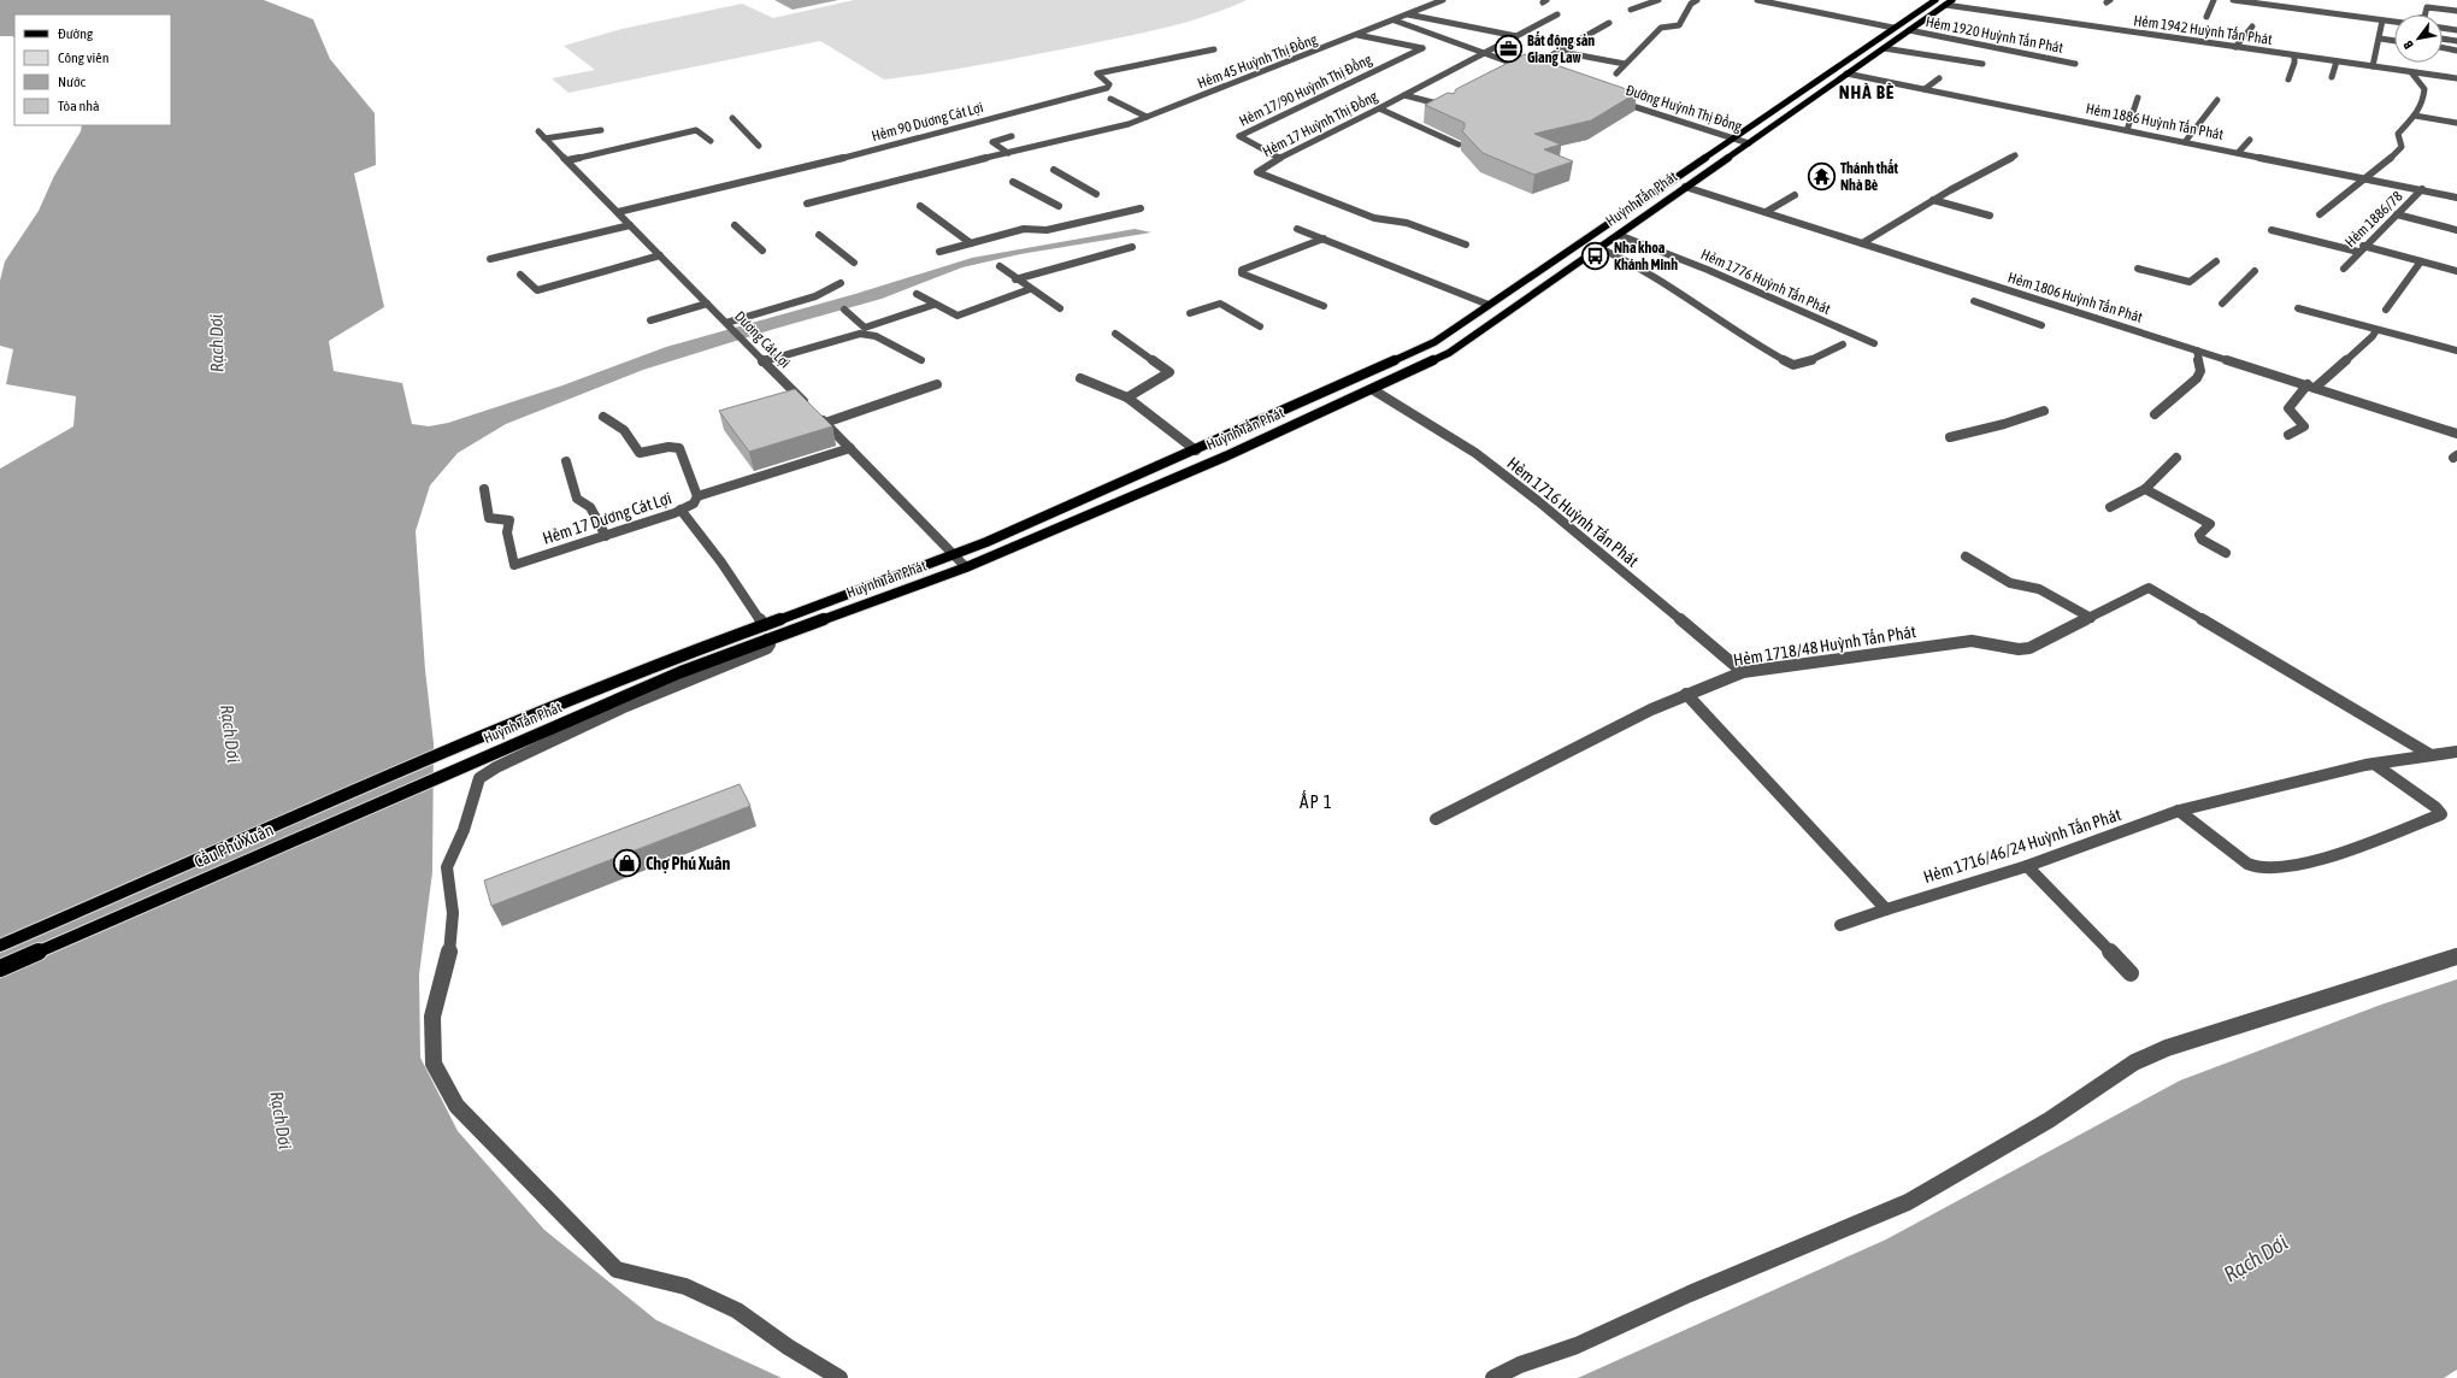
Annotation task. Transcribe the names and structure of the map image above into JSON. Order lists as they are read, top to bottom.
{
  "streets": {
    "main road": ["Huỳnh Tấn Phát", "Cầu Phú Xuân"],
    "street": [
      "Hẻm 1942 Huỳnh Tấn Phát",
      "Hẻm 1920 Huỳnh Tấn Phát",
      "Hẻm 45 Huỳnh Thị Đồng",
      "Hẻm 17/90 Huỳnh Thị Đồng",
      "Đường Huỳnh Thị Đồng",
      "Hẻm 90 Dương Cát Lợi",
      "Hẻm 1886 Huỳnh Tấn Phát",
      "Hẻm 17 Huỳnh Thị Đồng",
      "Hẻm 1886/78",
      "Hẻm 1776 Huỳnh Tấn Phát",
      "Hẻm 1806 Huỳnh Tấn Phát",
      "Dương Cát Lợi",
      "Hẻm 1716 Huỳnh Tấn Phát",
      "Hẻm 17 Dương Cát Lợi",
      "Hẻm 1718/48 Huỳnh Tấn Phát",
      "Hẻm 1716/46/24 Huỳnh Tấn Phát"
    ]
  },
  "crossings": [
    ["Hẻm 1942 Huỳnh Tấn Phát", "Huỳnh Tấn Phát"],
    ["Hẻm 1920 Huỳnh Tấn Phát", "Huỳnh Tấn Phát"],
    ["Hẻm 45 Huỳnh Thị Đồng", "Hẻm 17/90 Huỳnh Thị Đồng"],
    ["Hẻm 17/90 Huỳnh Thị Đồng", "Hẻm 17 Huỳnh Thị Đồng"],
    ["Đường Huỳnh Thị Đồng", "Huỳnh Tấn Phát"],
    ["Hẻm 90 Dương Cát Lợi", "Dương Cát Lợi"],
    ["Hẻm 1886 Huỳnh Tấn Phát", "Huỳnh Tấn Phát"],
    ["Hẻm 1886 Huỳnh Tấn Phát", "Hẻm 1886/78"],
    ["Huỳnh Tấn Phát", "Hẻm 1776 Huỳnh Tấn Phát"],
    ["Huỳnh Tấn Phát", "Hẻm 1806 Huỳnh Tấn Phát"],
    ["Huỳnh Tấn Phát", "Dương Cát Lợi"],
    ["Huỳnh Tấn Phát", "Hẻm 1716 Huỳnh Tấn Phát"],
    ["Huỳnh Tấn Phát", "Cầu Phú Xuân"],
    ["Dương Cát Lợi", "Hẻm 17 Dương Cát Lợi"],
    ["Hẻm 1716 Huỳnh Tấn Phát", "Hẻm 1718/48 Huỳnh Tấn Phát"],
    ["Hẻm 1718/48 Huỳnh Tấn Phát", "Hẻm 1716/46/24 Huỳnh Tấn Phát"]
  ],
  "districts": ["NHÀ BÈ", "ẤP 1"],
  "water": ["Rạch Dơi"],
  "places": {
    "office": ["Bất động sản Giang Law"],
    "temple": ["Thánh thất Nhà Bè"],
    "bus stop": ["Nha khoa Khánh Minh"],
    "shop": ["Chợ Phú Xuân"]
  },
  "legend": [
    "Đường",
    "Công viên",
    "Nước",
    "Tòa nhà"
  ],
  "north": "bottom left"
}
